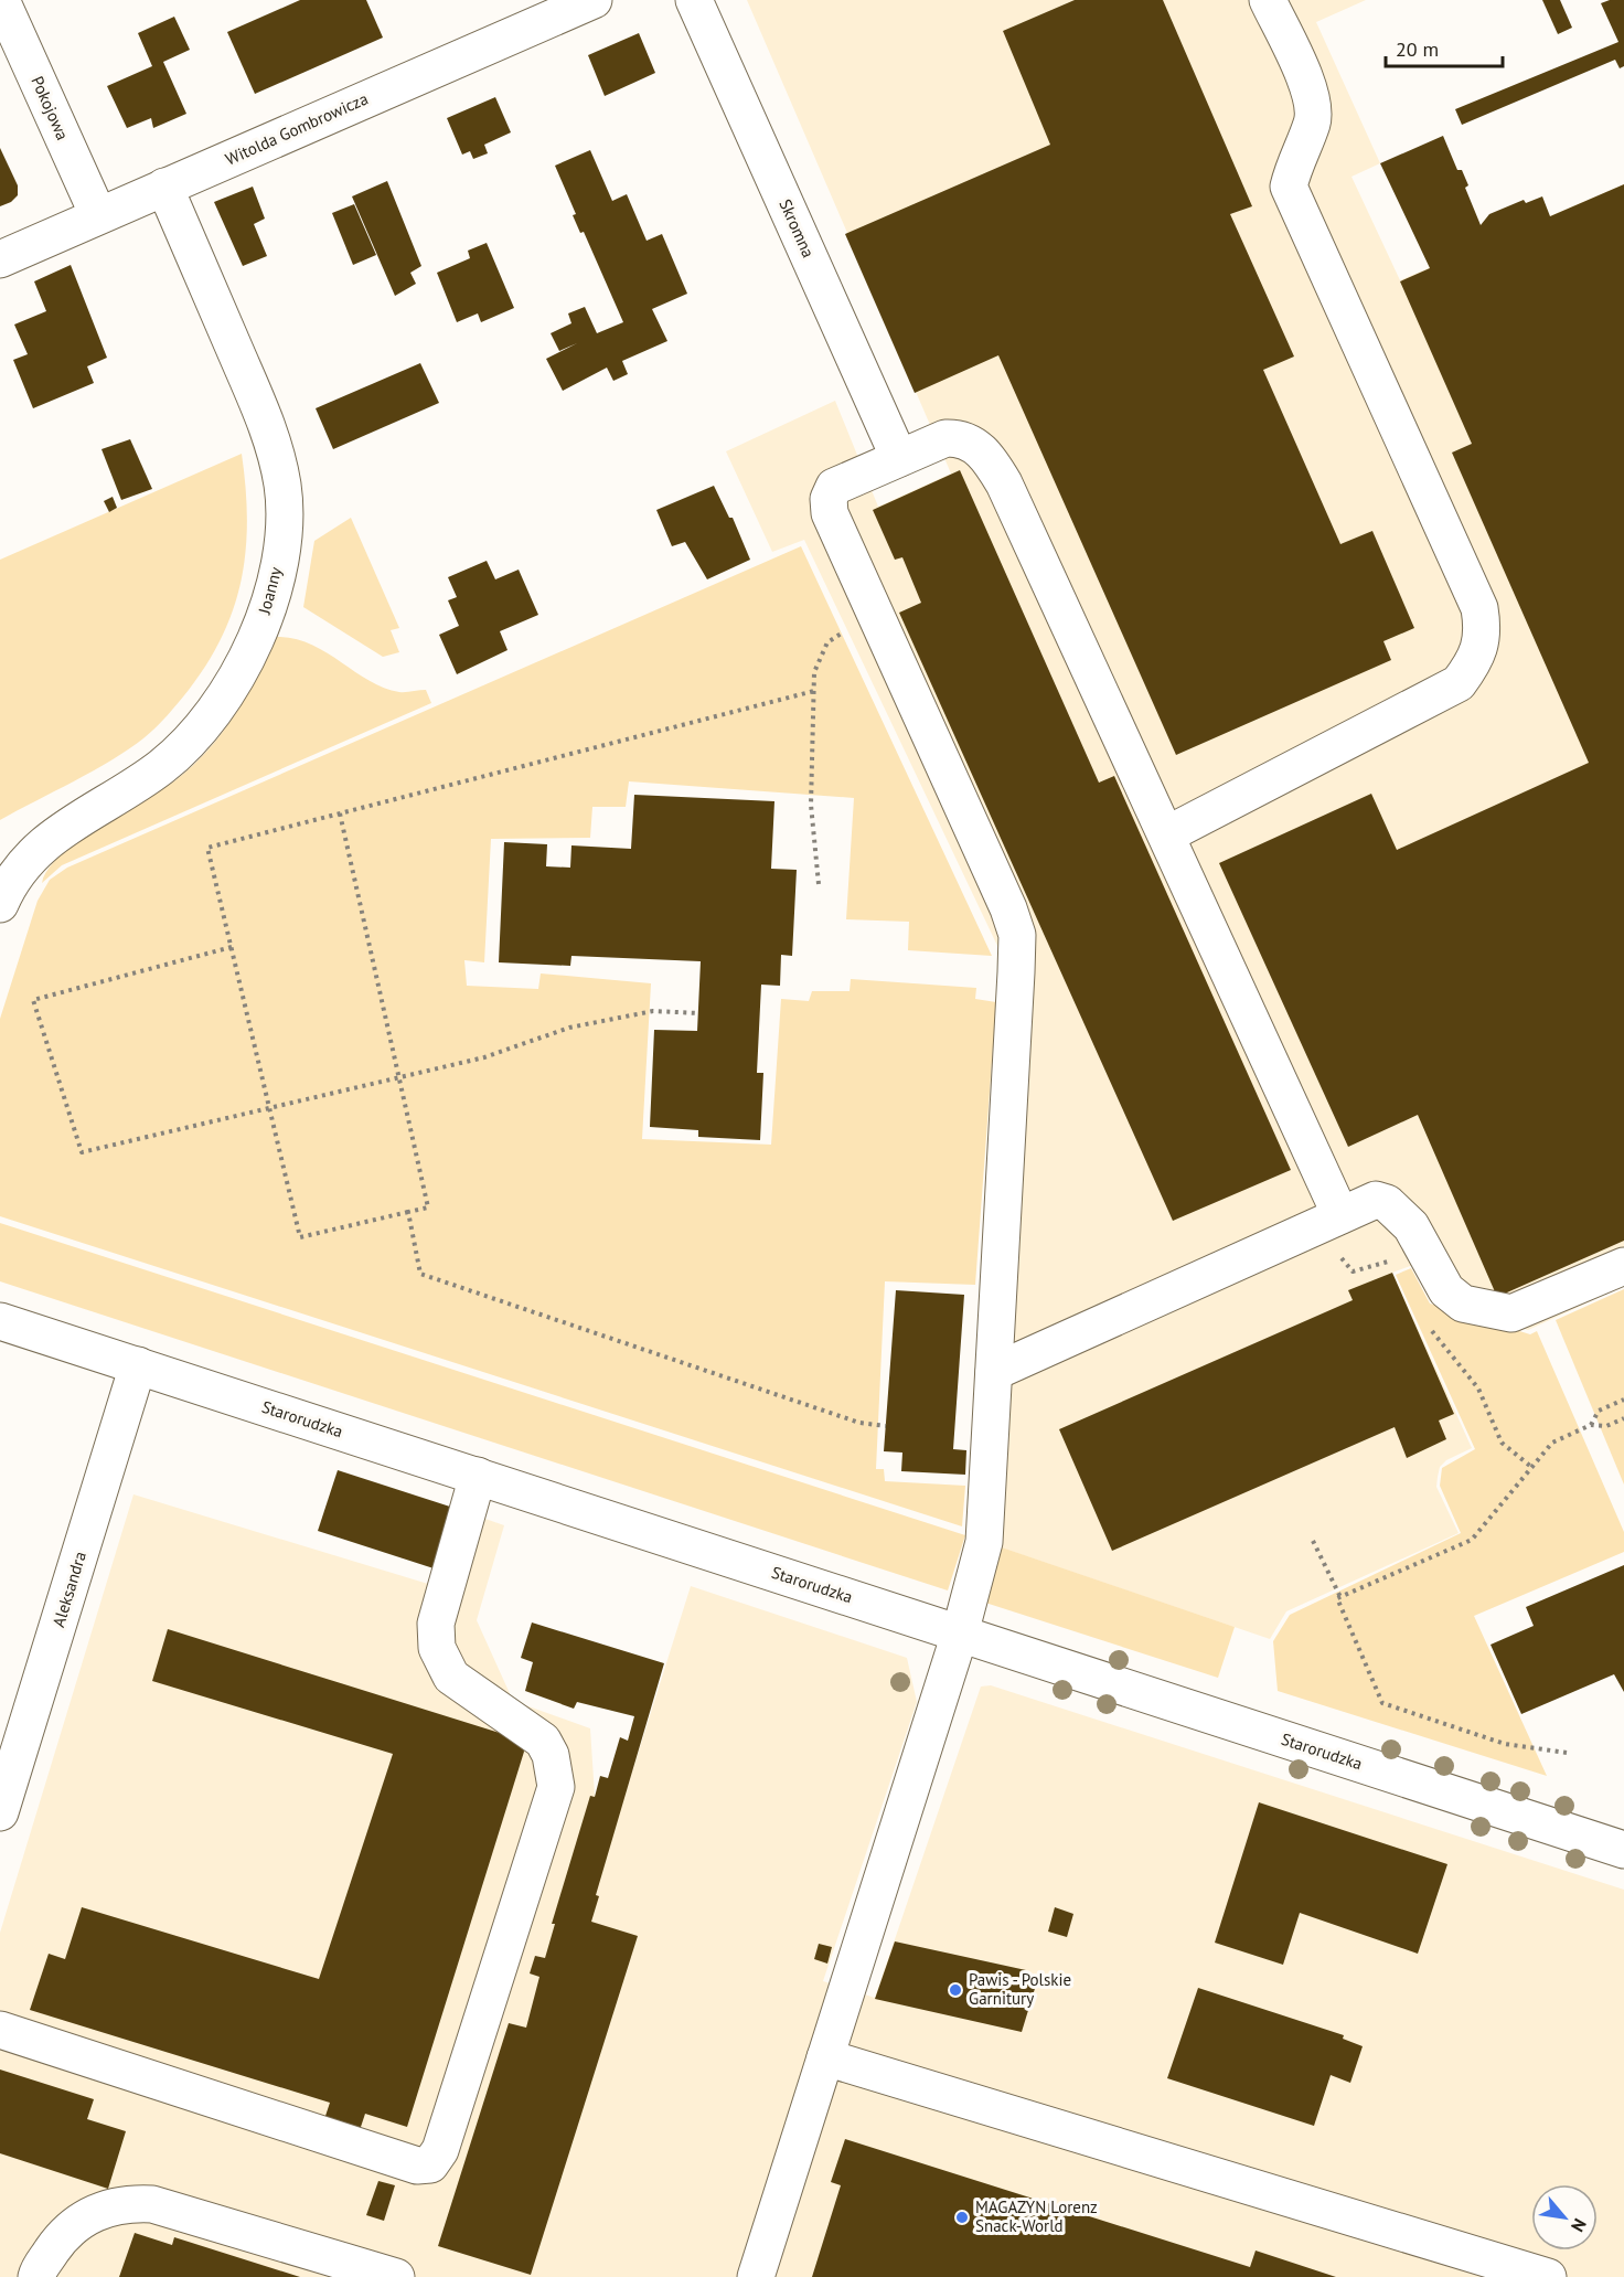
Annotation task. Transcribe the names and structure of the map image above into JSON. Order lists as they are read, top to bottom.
{
  "streets": {
    "street": [
      "Pokojowa",
      "Witolda Gombrowicza",
      "Skromna",
      "Joanny",
      "Starorudzka",
      "Aleksandra"
    ]
  },
  "crossings": [
    ["Pokojowa", "Witolda Gombrowicza"],
    ["Witolda Gombrowicza", "Joanny"],
    ["Starorudzka", "Aleksandra"]
  ],
  "places": ["Pawis - Polskie Garnitury", "MAGAZYN Lorenz Snack-World"],
  "scale_bar": "20 m",
  "north": "bottom right"
}
